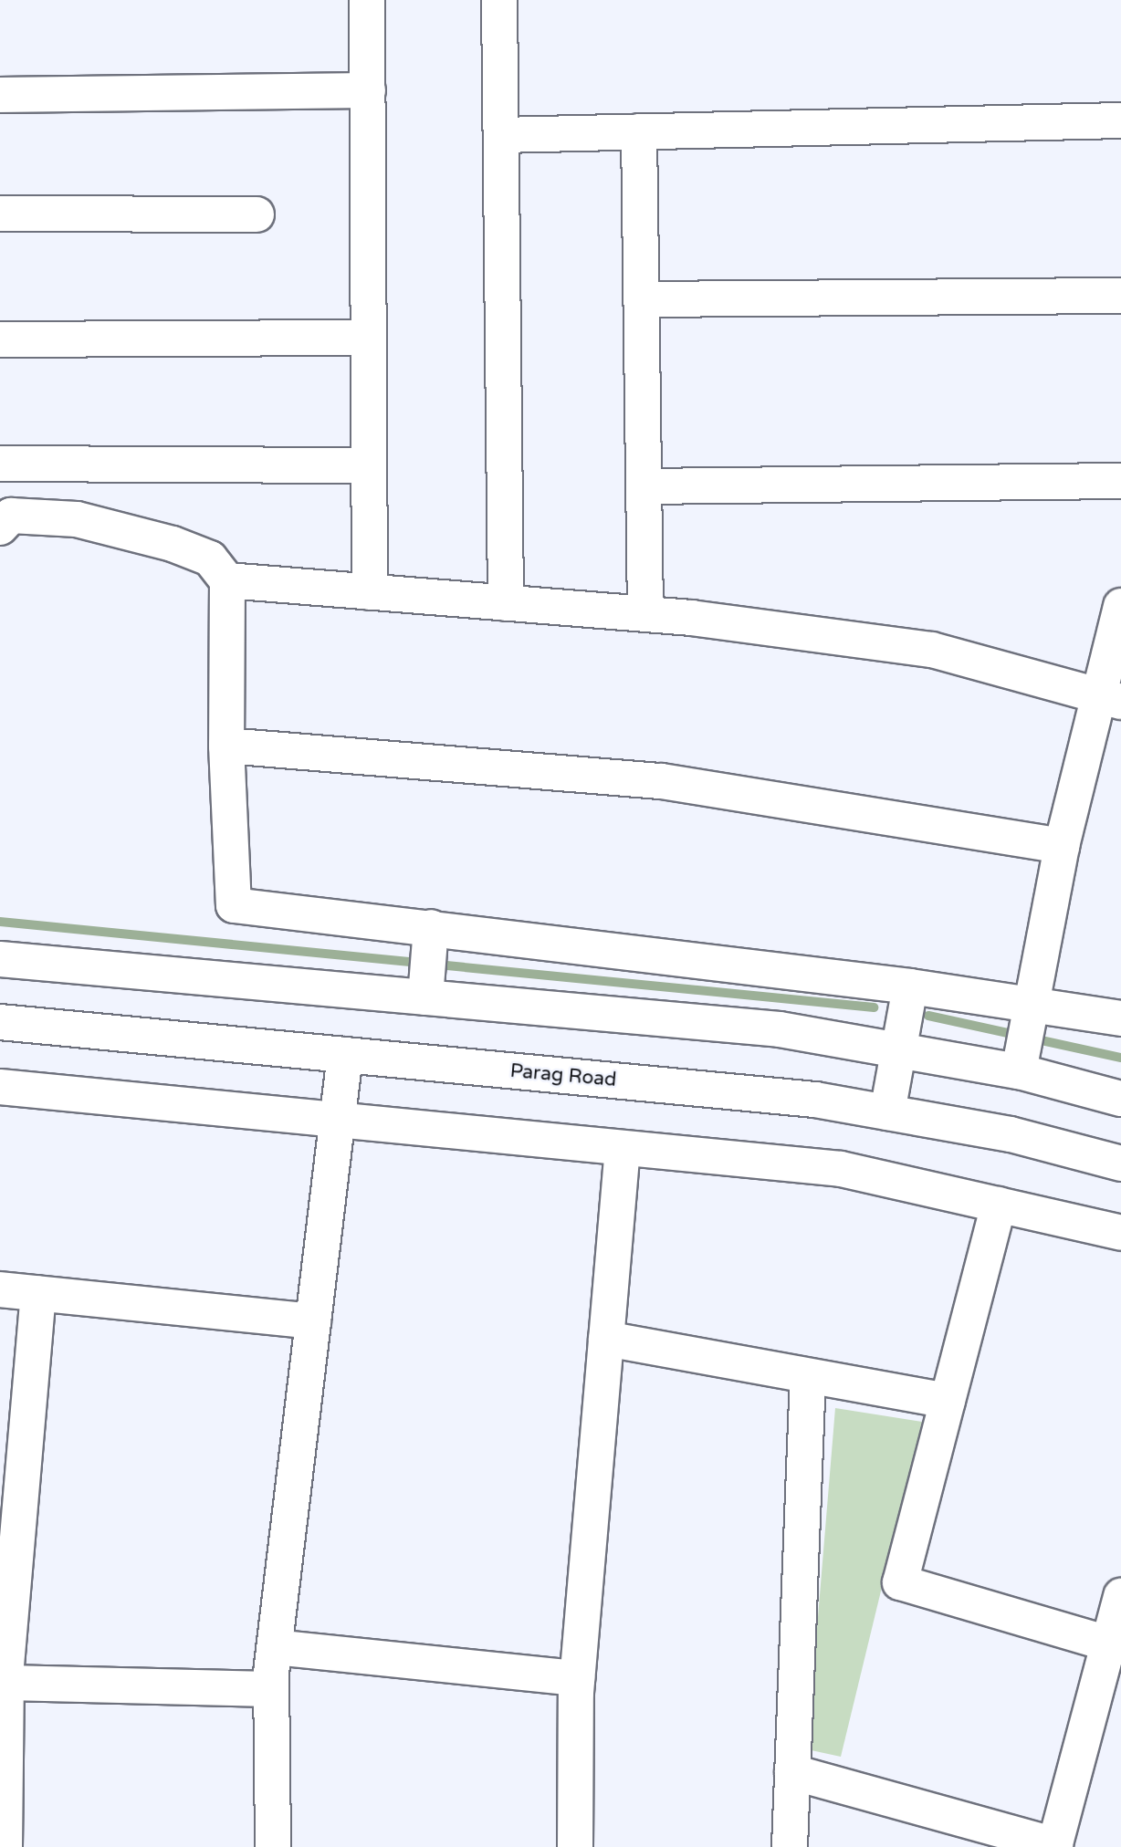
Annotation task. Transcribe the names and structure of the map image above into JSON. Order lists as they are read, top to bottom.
{
  "streets": {
    "street": ["Parag Road"]
  }
}
